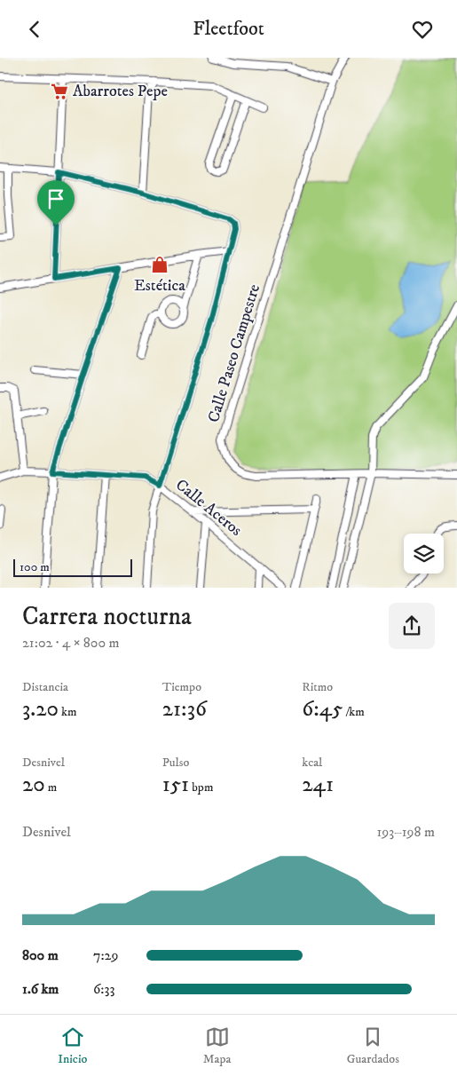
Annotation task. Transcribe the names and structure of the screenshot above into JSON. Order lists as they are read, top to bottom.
{
  "streets": {
    "street": ["Calle Paseo Campestre", "Calle Aceros"]
  },
  "places": {
    "supermarket": ["Abarrotes Pepe"],
    "shop": ["Estética"]
  },
  "scale_bar": "100 m",
  "page": {
    "header": "Fleetfoot",
    "scale": "100 m",
    "heading": ["Carrera nocturna", "21:02 · 4 × 800 m"],
    "stats": [
      ["Distancia", "3.20 km"],
      ["Tiempo", "21:36"],
      ["Ritmo", "6:45 /km"],
      ["Desnivel", "20 m"],
      ["Pulso", "151 bpm"],
      ["kcal", "241"]
    ],
    "chart": ["Desnivel", "193–198 m"],
    "list": [
      {
        "name": "800 m",
        "note": "7:29"
      },
      {
        "name": "1.6 km",
        "note": "6:33"
      }
    ],
    "tabs": ["Inicio", "Mapa", "Guardados"]
  }
}
